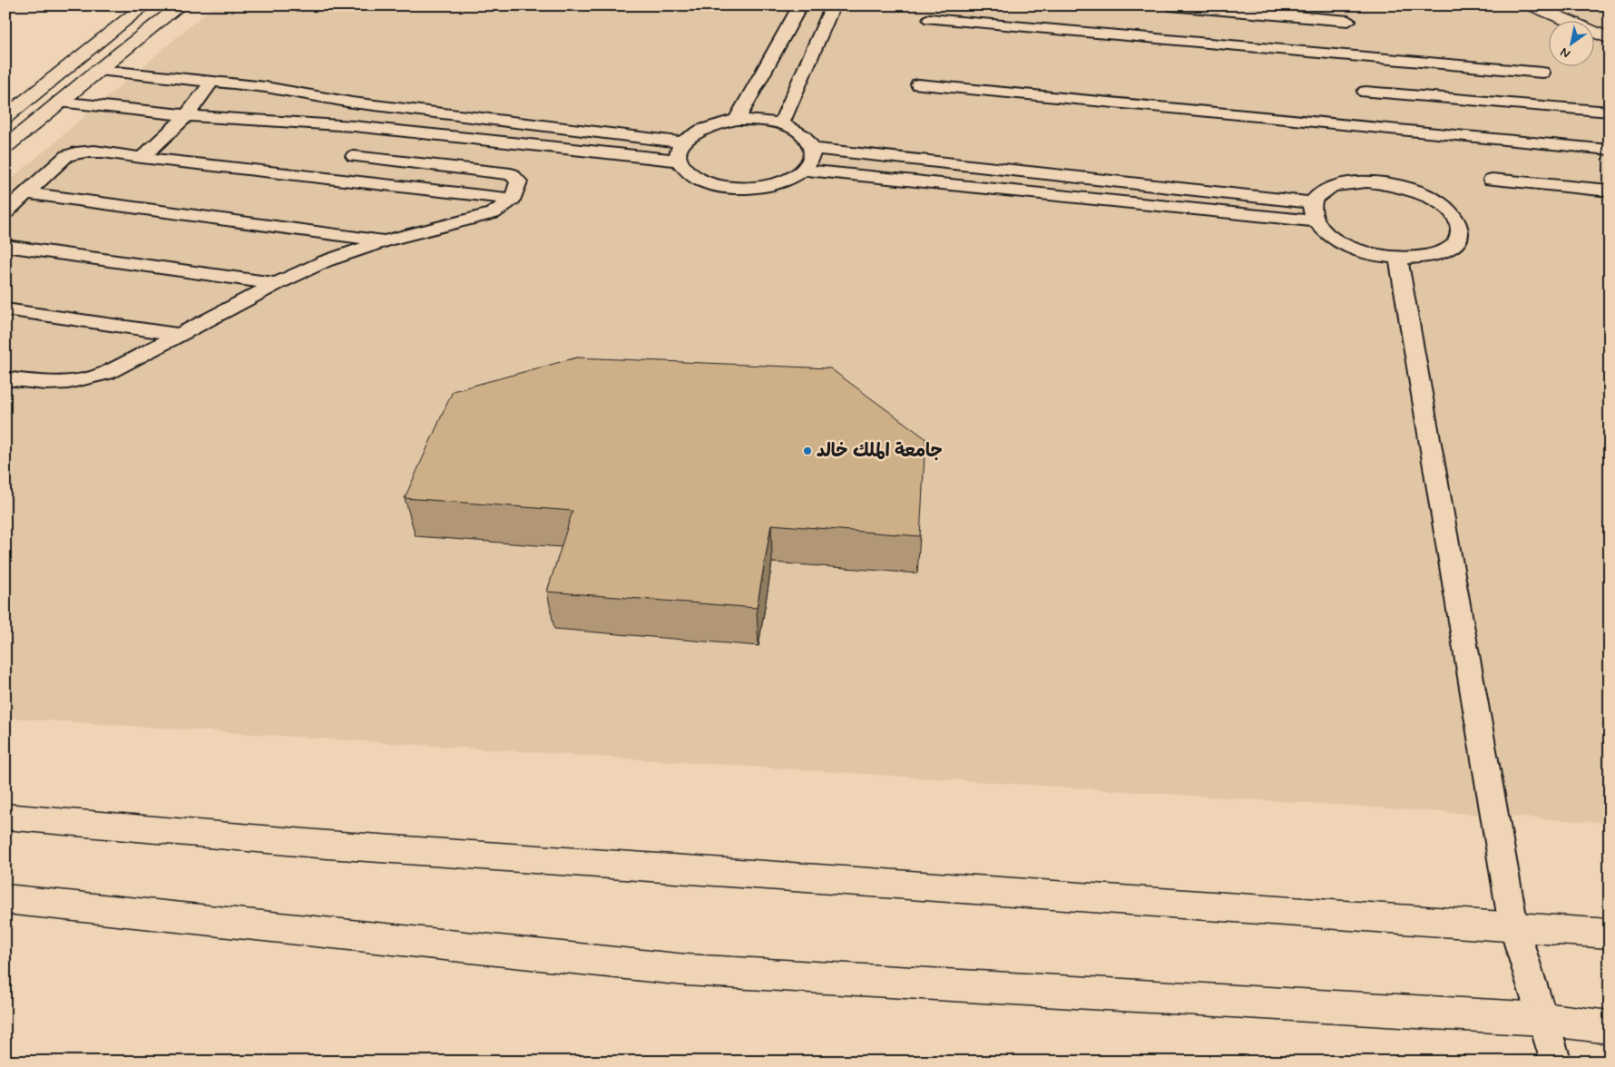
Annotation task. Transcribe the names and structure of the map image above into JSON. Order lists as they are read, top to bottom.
{
  "places": ["جامعة الملك خالد"],
  "north": "bottom left"
}
